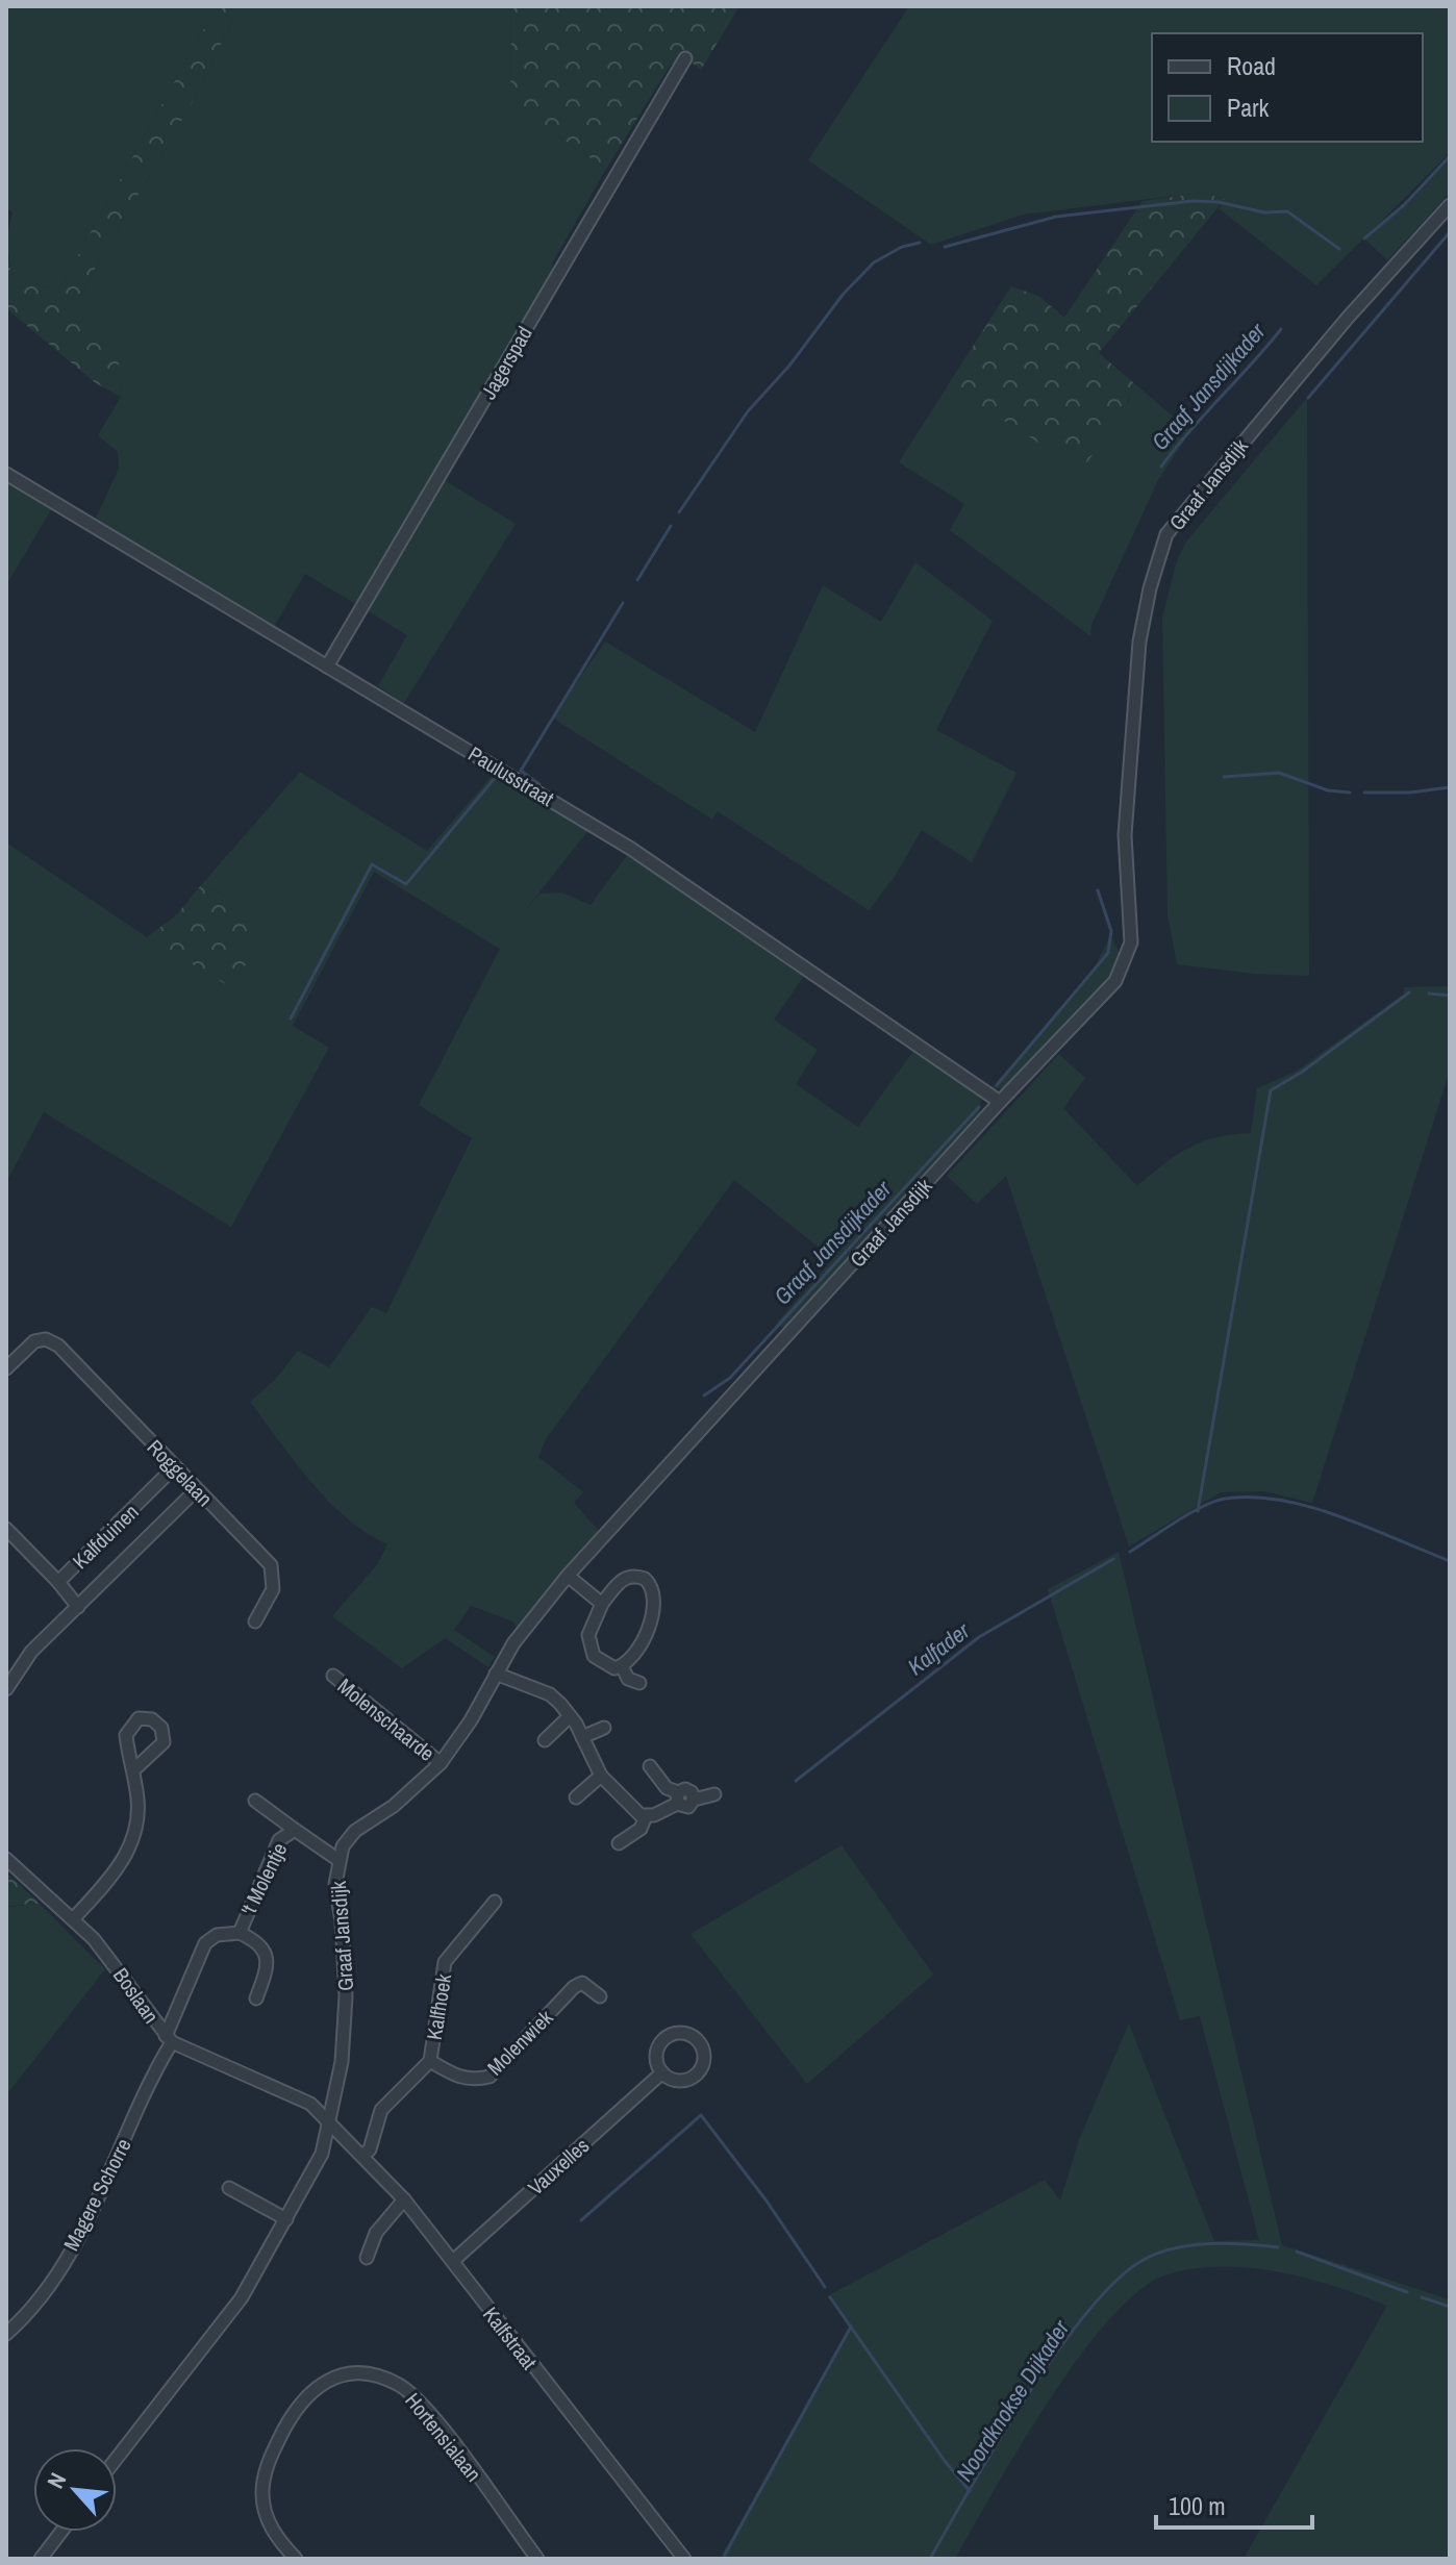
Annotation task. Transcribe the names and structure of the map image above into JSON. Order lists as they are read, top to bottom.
{
  "streets": {
    "street": [
      "Jagerspad",
      "Graaf Jansdijk",
      "Paulusstraat",
      "Roggelaan",
      "Kalfduinen",
      "Molenschaarde",
      "'t Molentje",
      "Boslaan",
      "Kalfhoek",
      "Molenwiek",
      "Vauxelles",
      "Magere Schorre",
      "Kalfstraat",
      "Hortensialaan"
    ]
  },
  "crossings": [
    ["Jagerspad", "Paulusstraat"],
    ["Graaf Jansdijk", "Paulusstraat"],
    ["Graaf Jansdijk", "Molenschaarde"],
    ["Graaf Jansdijk", "'t Molentje"],
    ["Graaf Jansdijk", "Boslaan"],
    ["Graaf Jansdijk", "Kalfstraat"],
    ["Roggelaan", "Kalfduinen"],
    ["'t Molentje", "Boslaan"],
    ["'t Molentje", "Magere Schorre"],
    ["Boslaan", "Magere Schorre"],
    ["Boslaan", "Kalfstraat"],
    ["Kalfhoek", "Molenwiek"],
    ["Kalfhoek", "Kalfstraat"],
    ["Vauxelles", "Kalfstraat"]
  ],
  "water": ["Graaf Jansdijkader", "Kalfader", "Noordknokse Dijkader"],
  "legend": ["Road", "Park"],
  "scale_bar": "100 m",
  "north": "top left"
}
